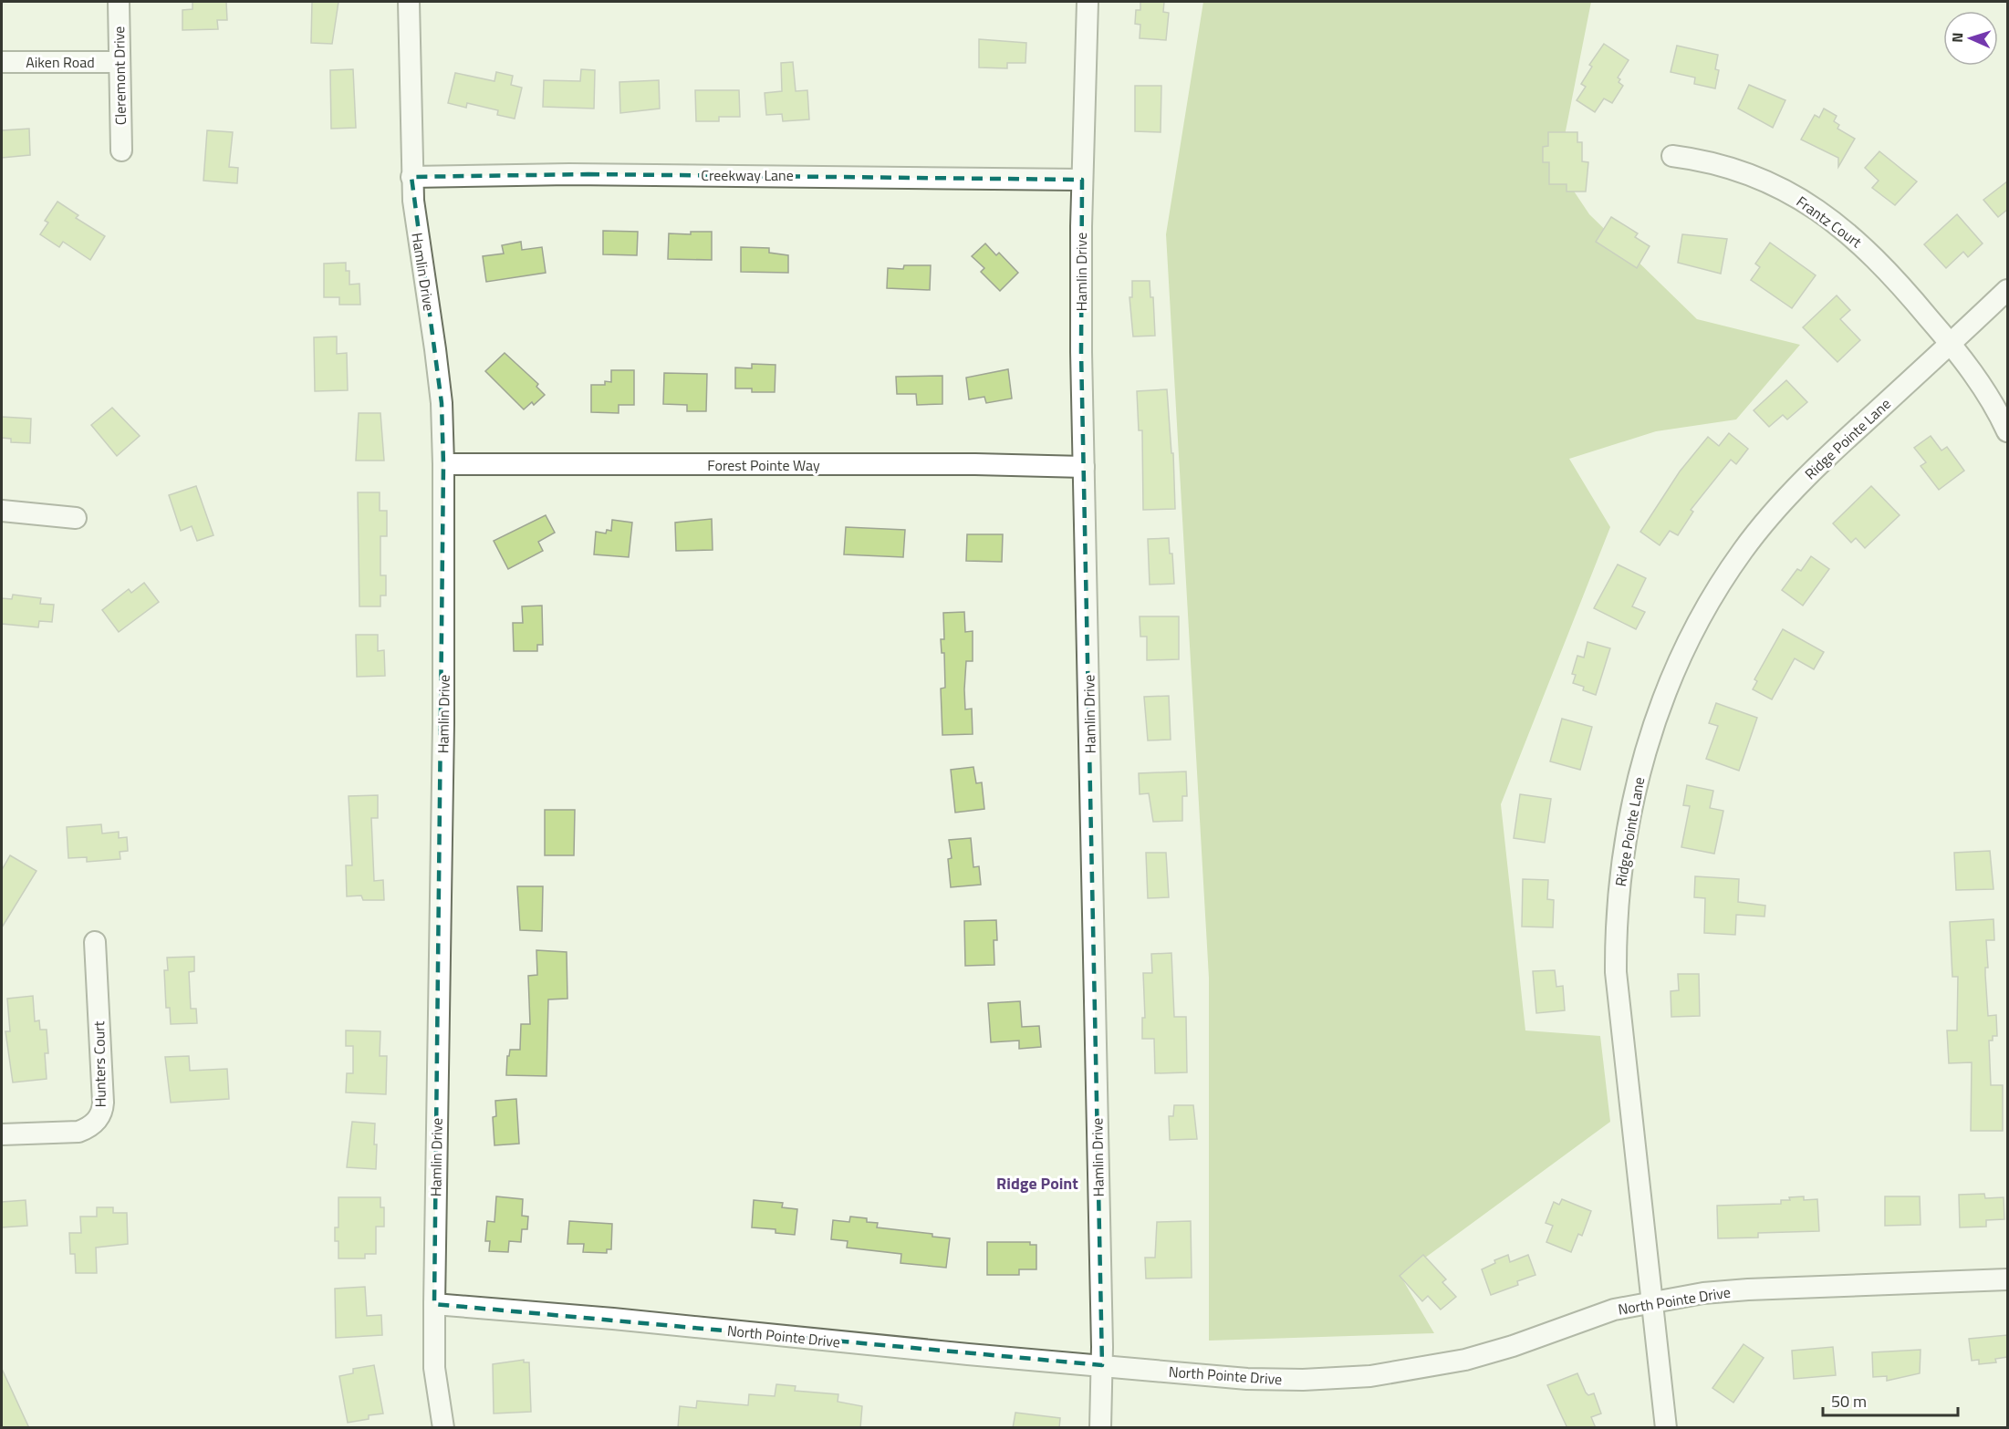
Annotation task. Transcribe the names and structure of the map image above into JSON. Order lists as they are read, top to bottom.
{
  "streets": {
    "street": [
      "Aiken Road",
      "Cleremont Drive",
      "Creekway Lane",
      "Frantz Court",
      "Hamlin Drive",
      "Ridge Pointe Lane",
      "Forest Pointe Way",
      "Hunters Court",
      "North Pointe Drive"
    ]
  },
  "crossings": [
    ["Aiken Road", "Cleremont Drive"],
    ["Creekway Lane", "Hamlin Drive"],
    ["Frantz Court", "Ridge Pointe Lane"],
    ["Hamlin Drive", "Forest Pointe Way"],
    ["Hamlin Drive", "North Pointe Drive"],
    ["Ridge Pointe Lane", "North Pointe Drive"]
  ],
  "districts": ["Ridge Point"],
  "scale_bar": "50 m",
  "north": "left"
}
